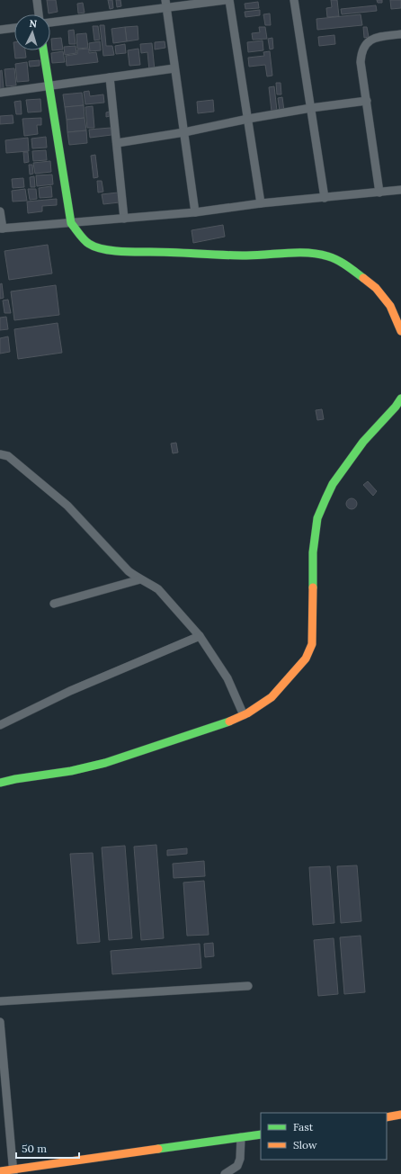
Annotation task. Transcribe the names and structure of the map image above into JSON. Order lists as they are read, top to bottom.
{
  "legend": ["Fast", "Slow"],
  "scale_bar": "50 m",
  "north": "top"
}
